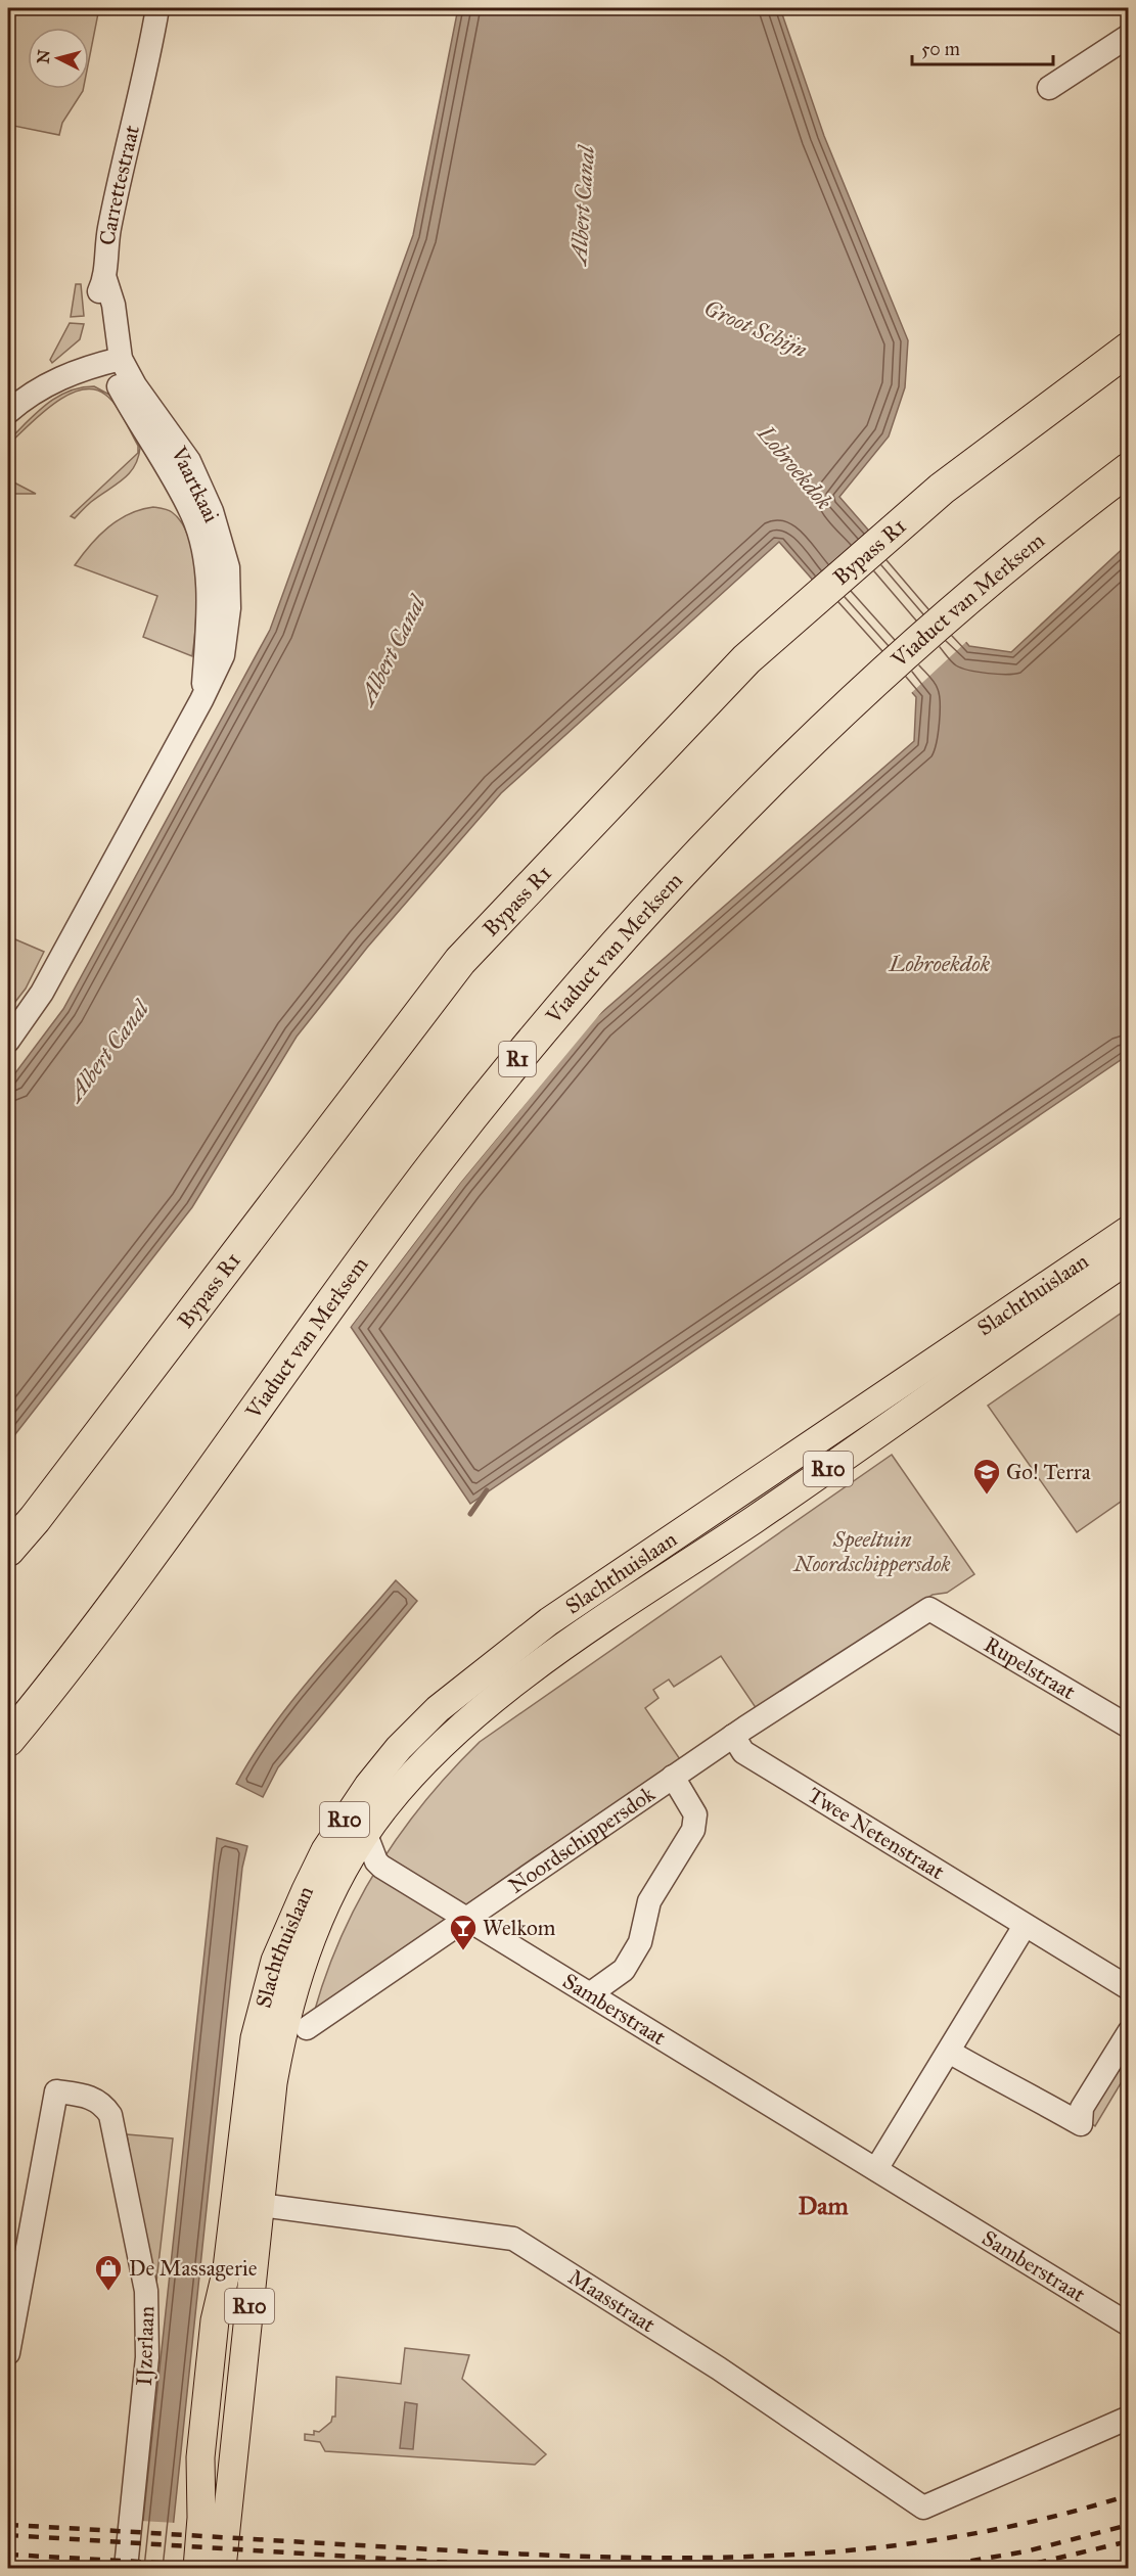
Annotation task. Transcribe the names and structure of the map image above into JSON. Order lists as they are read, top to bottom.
{
  "streets": {
    "highway": ["Bypass R1", "Viaduct van Merksem", "R1"],
    "main road": ["Slachthuislaan", "R10"],
    "street": [
      "Carrettestraat",
      "Vaartkaai",
      "Rupelstraat",
      "Twee Netenstraat",
      "Noordschippersdok",
      "Samberstraat",
      "Maasstraat",
      "IJzerlaan"
    ]
  },
  "crossings": [
    ["Carrettestraat", "Vaartkaai"],
    ["Slachthuislaan", "R10"],
    ["Slachthuislaan", "Samberstraat"],
    ["R10", "Maasstraat"],
    ["Rupelstraat", "Noordschippersdok"],
    ["Twee Netenstraat", "Noordschippersdok"],
    ["Noordschippersdok", "Samberstraat"]
  ],
  "districts": ["Dam"],
  "water": ["Albert Canal", "Groot Schijn", "Lobroekdok"],
  "parks": ["Speeltuin Noordschippersdok"],
  "places": {
    "school or university": ["Go! Terra"],
    "bar": ["Welkom"],
    "shop": ["De Massagerie"]
  },
  "scale_bar": "50 m",
  "north": "left"
}
